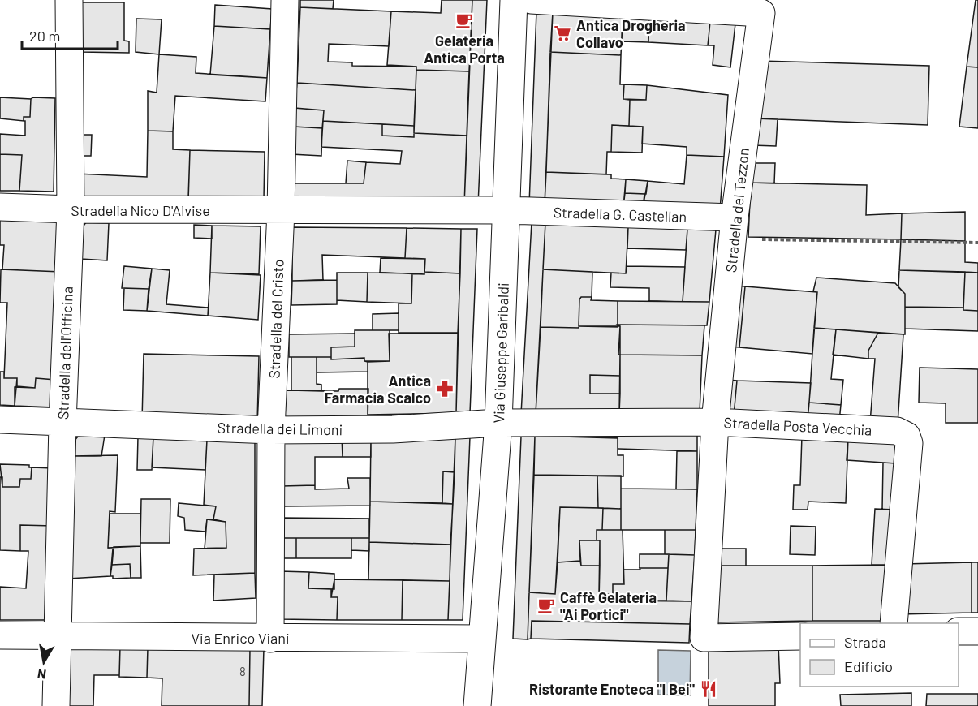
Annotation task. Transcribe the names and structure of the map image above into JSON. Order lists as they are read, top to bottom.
{
  "streets": {
    "street": [
      "Stradella Nico D'Alvise",
      "Stradella del Tezzon",
      "Stradella G. Castellan",
      "Stradella del Cristo",
      "Stradella dell'Officina",
      "Via Giuseppe Garibaldi",
      "Stradella Posta Vecchia",
      "Stradella dei Limoni",
      "Via Enrico Viani"
    ]
  },
  "crossings": [
    ["Stradella Nico D'Alvise", "Stradella G. Castellan"],
    ["Stradella Nico D'Alvise", "Stradella del Cristo"],
    ["Stradella Nico D'Alvise", "Stradella dell'Officina"],
    ["Stradella Nico D'Alvise", "Via Giuseppe Garibaldi"],
    ["Stradella del Tezzon", "Stradella G. Castellan"],
    ["Stradella del Tezzon", "Stradella Posta Vecchia"],
    ["Stradella G. Castellan", "Via Giuseppe Garibaldi"],
    ["Stradella del Cristo", "Stradella dei Limoni"],
    ["Stradella del Cristo", "Via Enrico Viani"],
    ["Stradella dell'Officina", "Stradella dei Limoni"],
    ["Stradella dell'Officina", "Via Enrico Viani"],
    ["Via Giuseppe Garibaldi", "Stradella Posta Vecchia"],
    ["Via Giuseppe Garibaldi", "Stradella dei Limoni"],
    ["Via Giuseppe Garibaldi", "Via Enrico Viani"],
    ["Stradella Posta Vecchia", "Stradella dei Limoni"]
  ],
  "places": {
    "cafe": ["Gelateria Antica Porta", "Caffè Gelateria \"Ai Portici\""],
    "supermarket": ["Antica Drogheria Collavo"],
    "pharmacy": ["Antica Farmacia Scalco"],
    "restaurant": ["Ristorante Enoteca \"I Bei\""]
  },
  "house_numbers": ["8"],
  "legend": ["Strada", "Edificio"],
  "scale_bar": "20 m",
  "north": "bottom"
}
